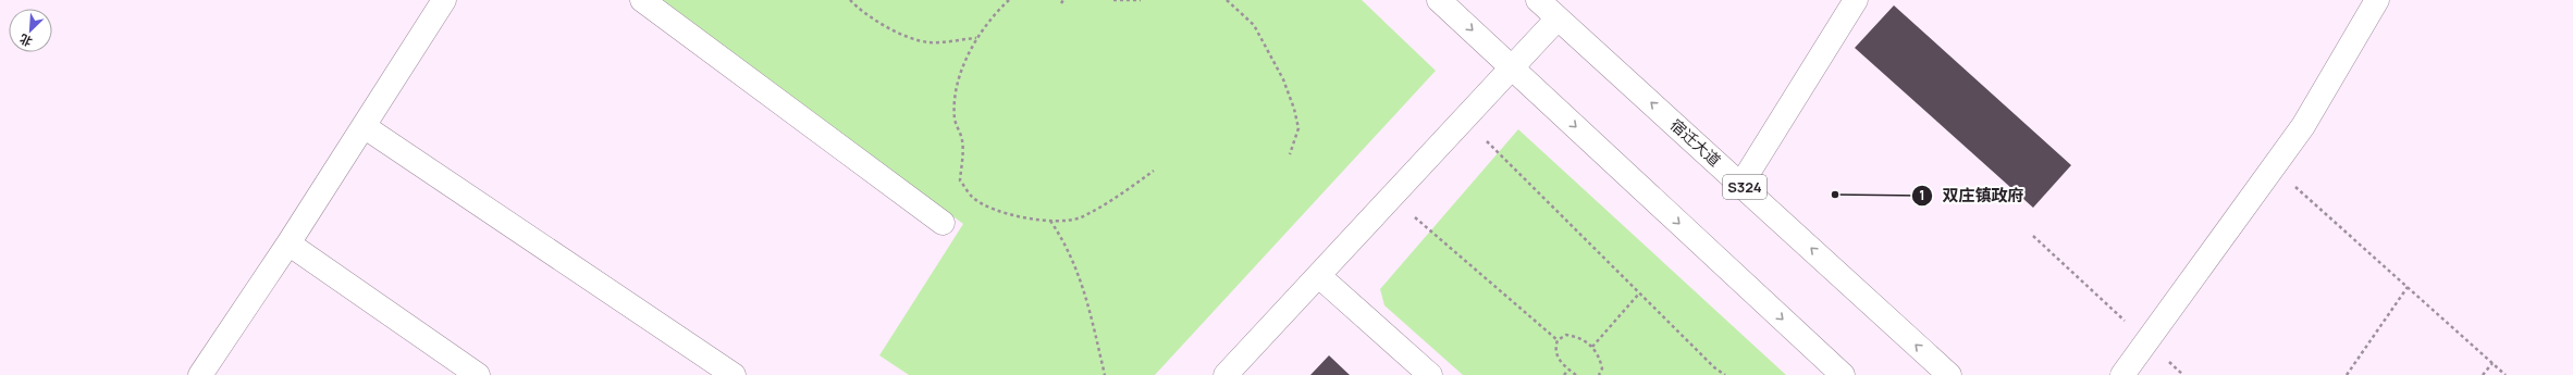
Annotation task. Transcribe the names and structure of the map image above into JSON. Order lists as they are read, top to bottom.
{
  "streets": {
    "street": ["宿迁大道", "S324"]
  },
  "places": ["双庄镇政府"],
  "north": "bottom left"
}
